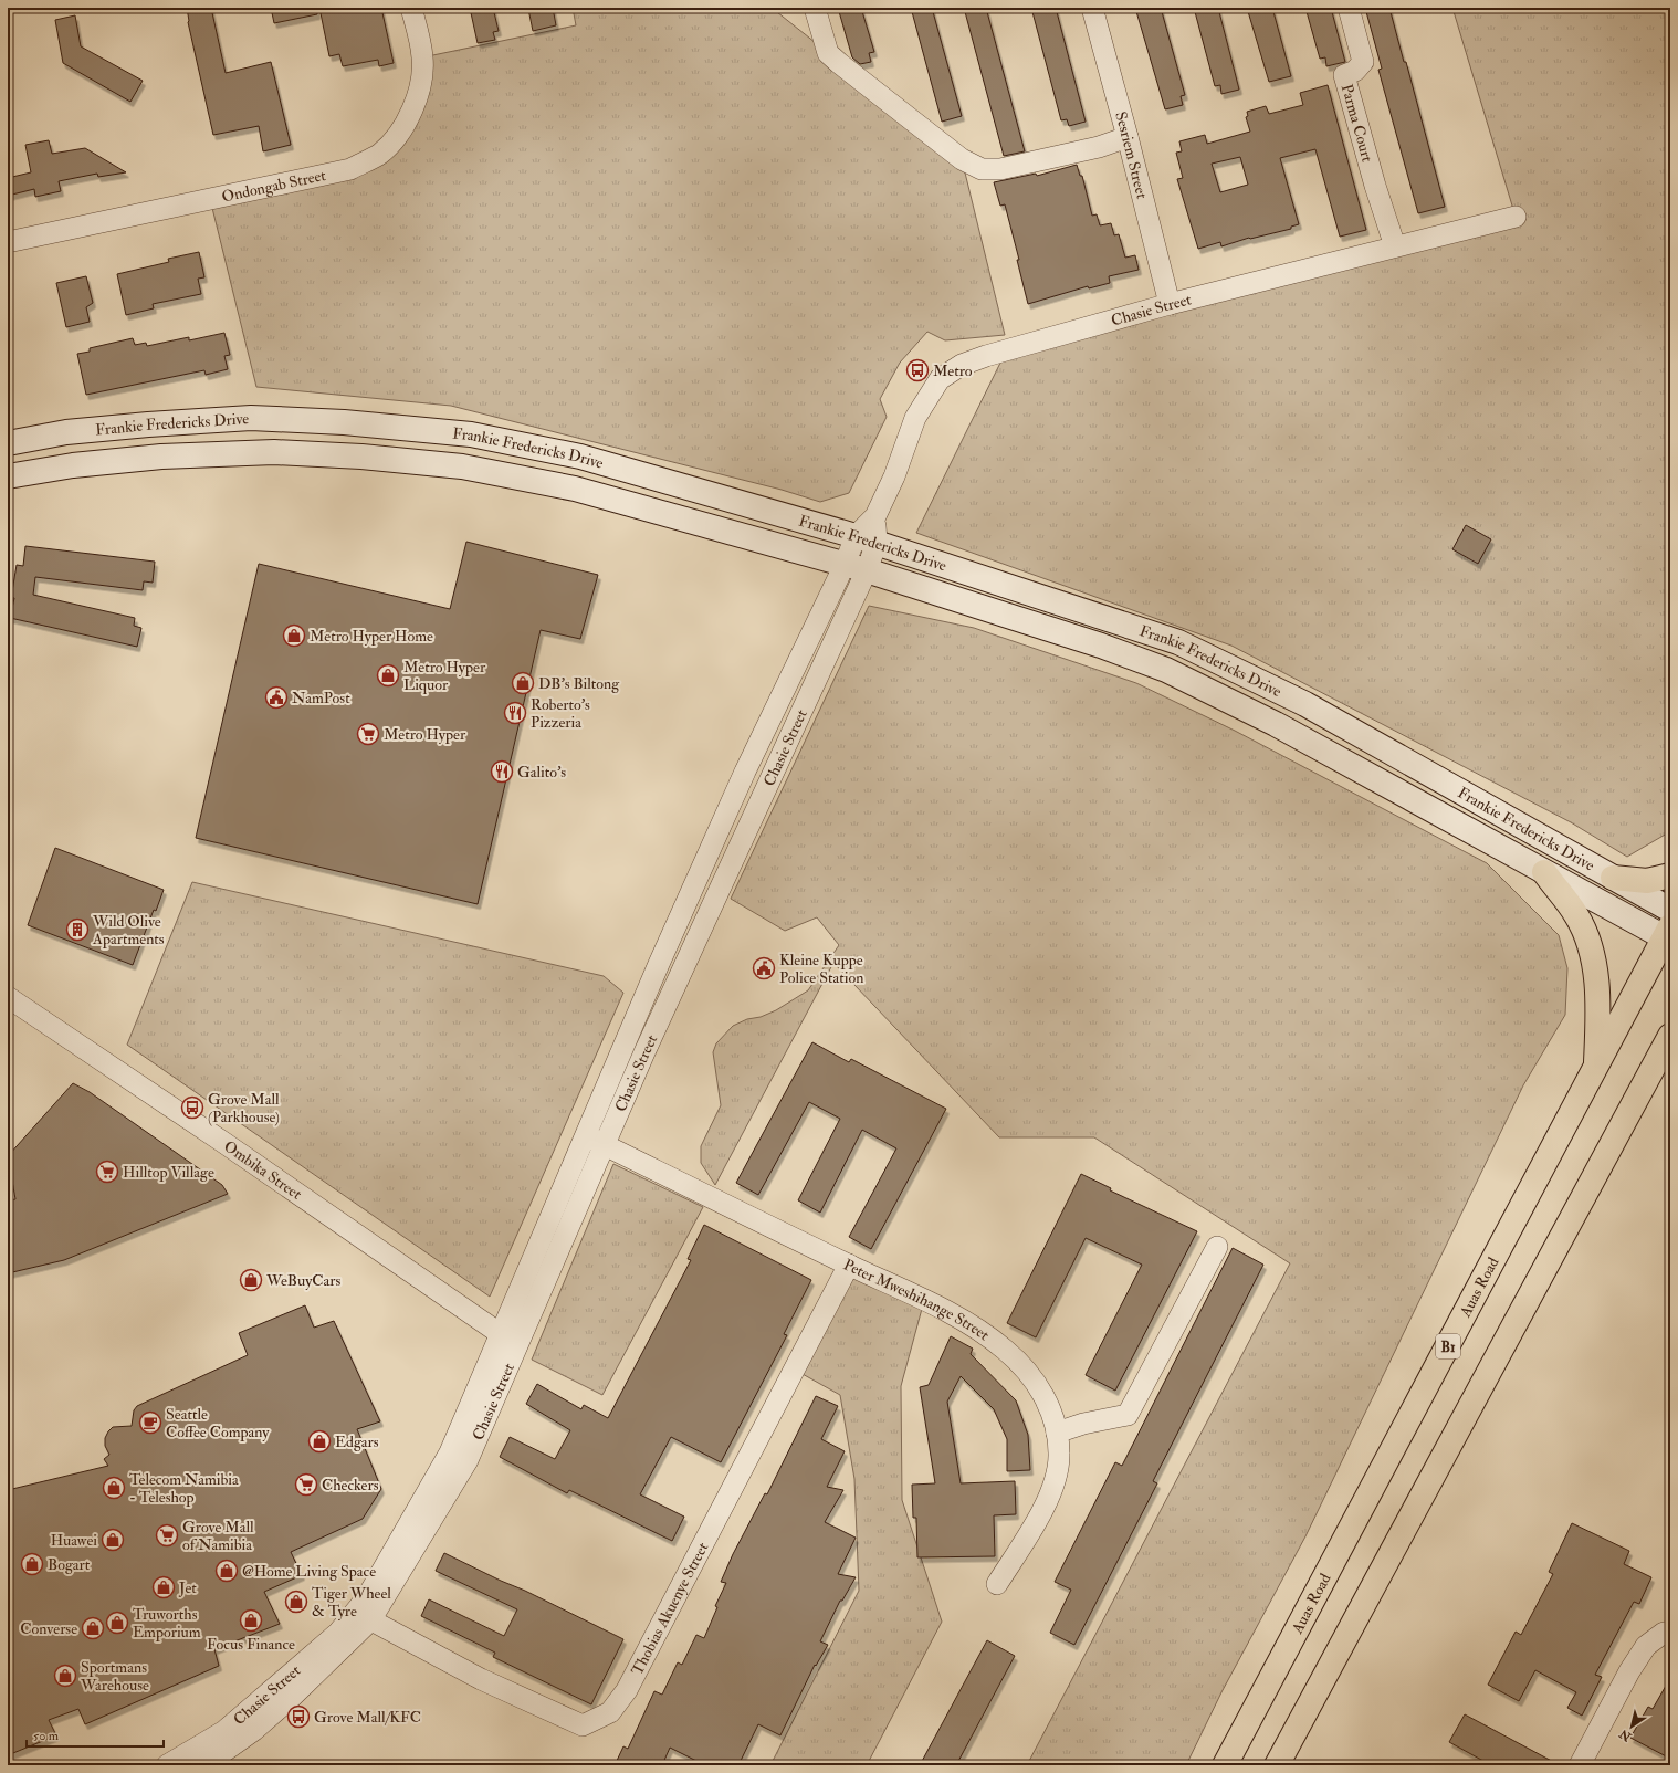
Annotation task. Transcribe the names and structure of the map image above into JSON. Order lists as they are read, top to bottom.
{
  "streets": {
    "highway": ["Auas Road", "B1"],
    "main road": ["Frankie Fredericks Drive"],
    "street": [
      "Parma Court",
      "Sesriem Street",
      "Ondongab Street",
      "Chasie Street",
      "Ombika Street",
      "Peter Mweshihange Street",
      "Thobias Akuenye Street"
    ]
  },
  "crossings": [
    ["Parma Court", "Chasie Street"],
    ["Sesriem Street", "Chasie Street"],
    ["Chasie Street", "Frankie Fredericks Drive"],
    ["Chasie Street", "Ombika Street"],
    ["Chasie Street", "Peter Mweshihange Street"],
    ["Chasie Street", "Thobias Akuenye Street"],
    ["Frankie Fredericks Drive", "Auas Road"],
    ["Peter Mweshihange Street", "Thobias Akuenye Street"]
  ],
  "places": {
    "bus stop": ["Metro", "Grove Mall (Parkhouse)", "Grove Mall/KFC"],
    "shop": [
      "Metro Hyper Home",
      "Metro Hyper Liquor",
      "DB's Biltong",
      "WeBuyCars",
      "Edgars",
      "Telecom Namibia - Teleshop",
      "Huawei",
      "Bogart",
      "@Home Living Space",
      "Jet",
      "Tiger Wheel & Tyre",
      "Focus Finance",
      "Truworths Emporium",
      "Converse",
      "Sportmans Warehouse"
    ],
    "public building": ["NamPost", "Kleine Kuppe Police Station"],
    "restaurant": ["Roberto's Pizzeria", "Galito's"],
    "supermarket": [
      "Metro Hyper",
      "Hilltop Village",
      "Checkers",
      "Grove Mall of Namibia"
    ],
    "building": ["Wild Olive Apartments"],
    "cafe": ["Seattle Coffee Company"]
  },
  "scale_bar": "50 m",
  "north": "bottom left"
}
